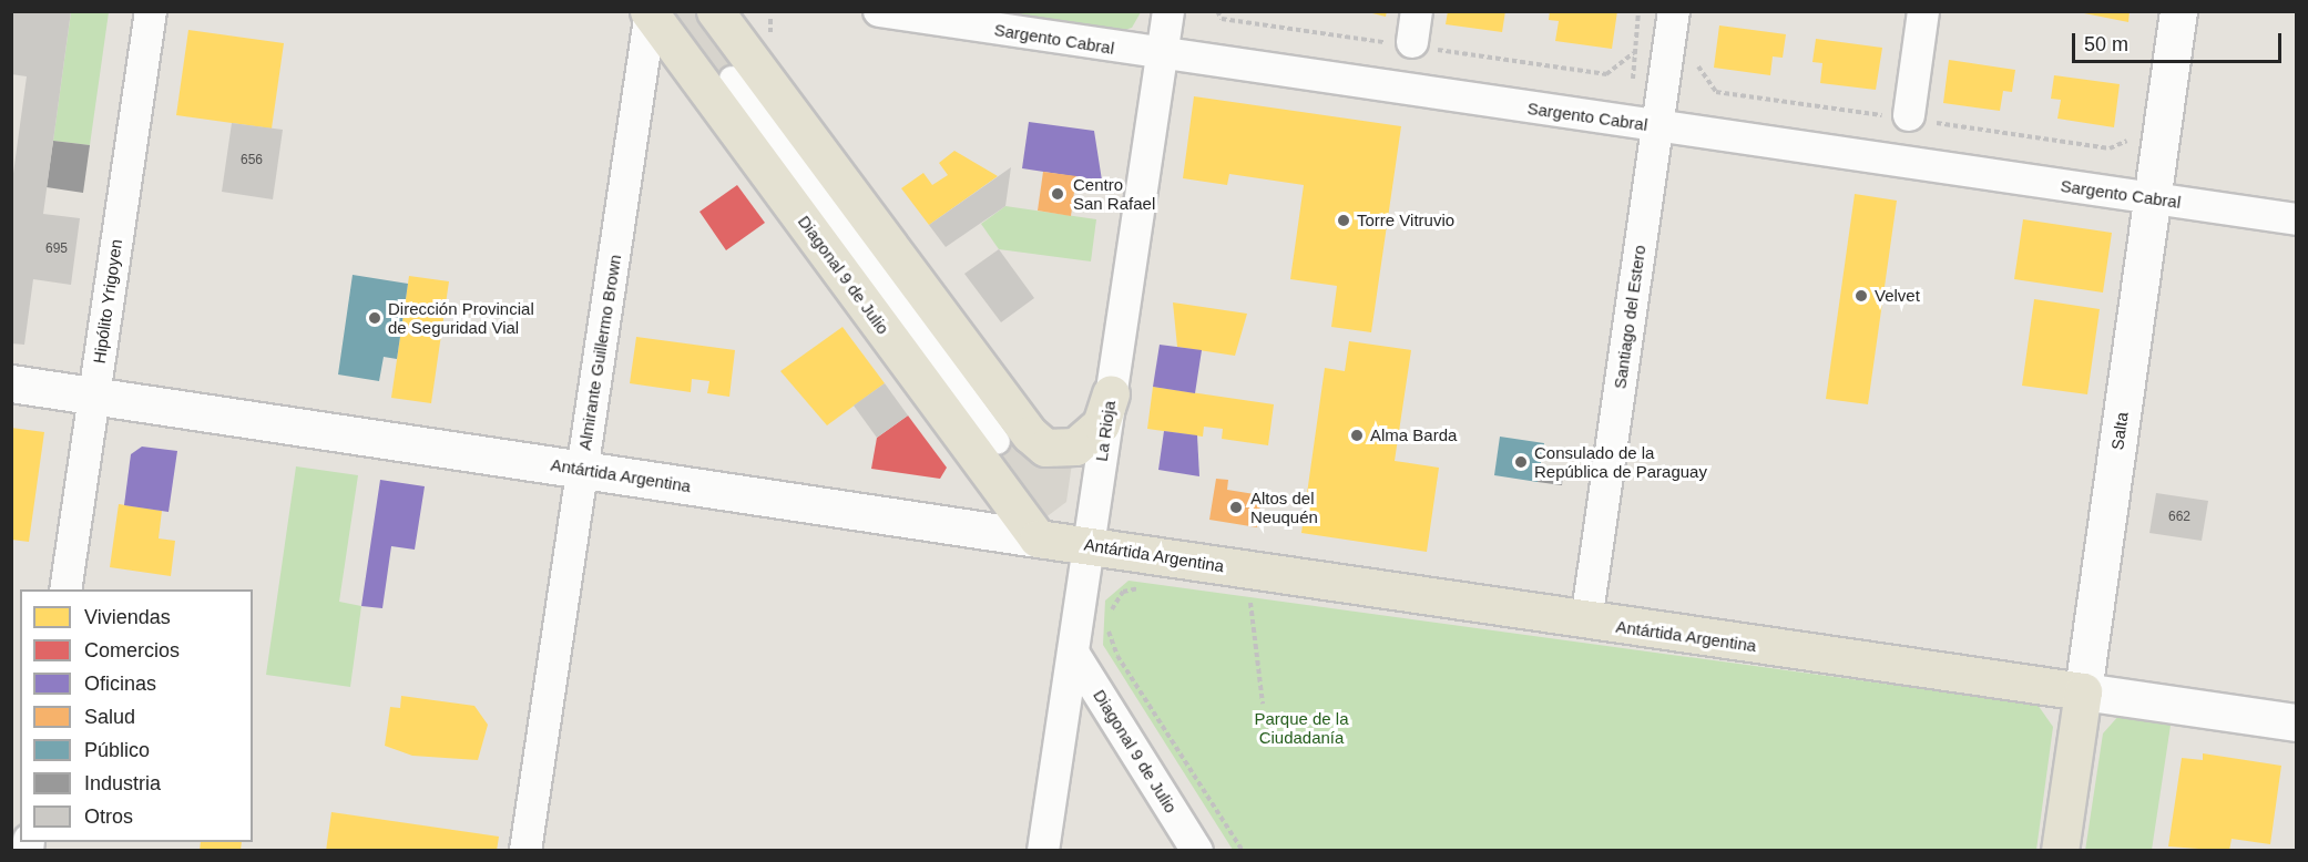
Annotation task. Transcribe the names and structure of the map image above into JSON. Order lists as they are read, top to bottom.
{
  "streets": {
    "main road": ["Diagonal 9 de Julio", "Salta", "Antártida Argentina"],
    "street": [
      "Sargento Cabral",
      "Hipólito Yrigoyen",
      "Santiago del Estero",
      "Almirante Guillermo Brown",
      "La Rioja"
    ]
  },
  "crossings": [
    ["Sargento Cabral", "Santiago del Estero"],
    ["Sargento Cabral", "La Rioja"],
    ["Sargento Cabral", "Salta"],
    ["Diagonal 9 de Julio", "Almirante Guillermo Brown"],
    ["Diagonal 9 de Julio", "La Rioja"],
    ["Diagonal 9 de Julio", "Antártida Argentina"],
    ["Hipólito Yrigoyen", "Antártida Argentina"],
    ["Santiago del Estero", "Antártida Argentina"],
    ["Almirante Guillermo Brown", "Antártida Argentina"],
    ["La Rioja", "Antártida Argentina"],
    ["Salta", "Antártida Argentina"]
  ],
  "parks": ["Parque de la Ciudadanía"],
  "places": [
    "Centro San Rafael",
    "Torre Vitruvio",
    "Velvet",
    "Dirección Provincial de Seguridad Vial",
    "Alma Barda",
    "Consulado de la República de Paraguay",
    "Altos del Neuquén"
  ],
  "house_numbers": ["656", "695", "662"],
  "legend": [
    "Viviendas",
    "Comercios",
    "Oficinas",
    "Salud",
    "Público",
    "Industria",
    "Otros"
  ],
  "scale_bar": "50 m"
}
